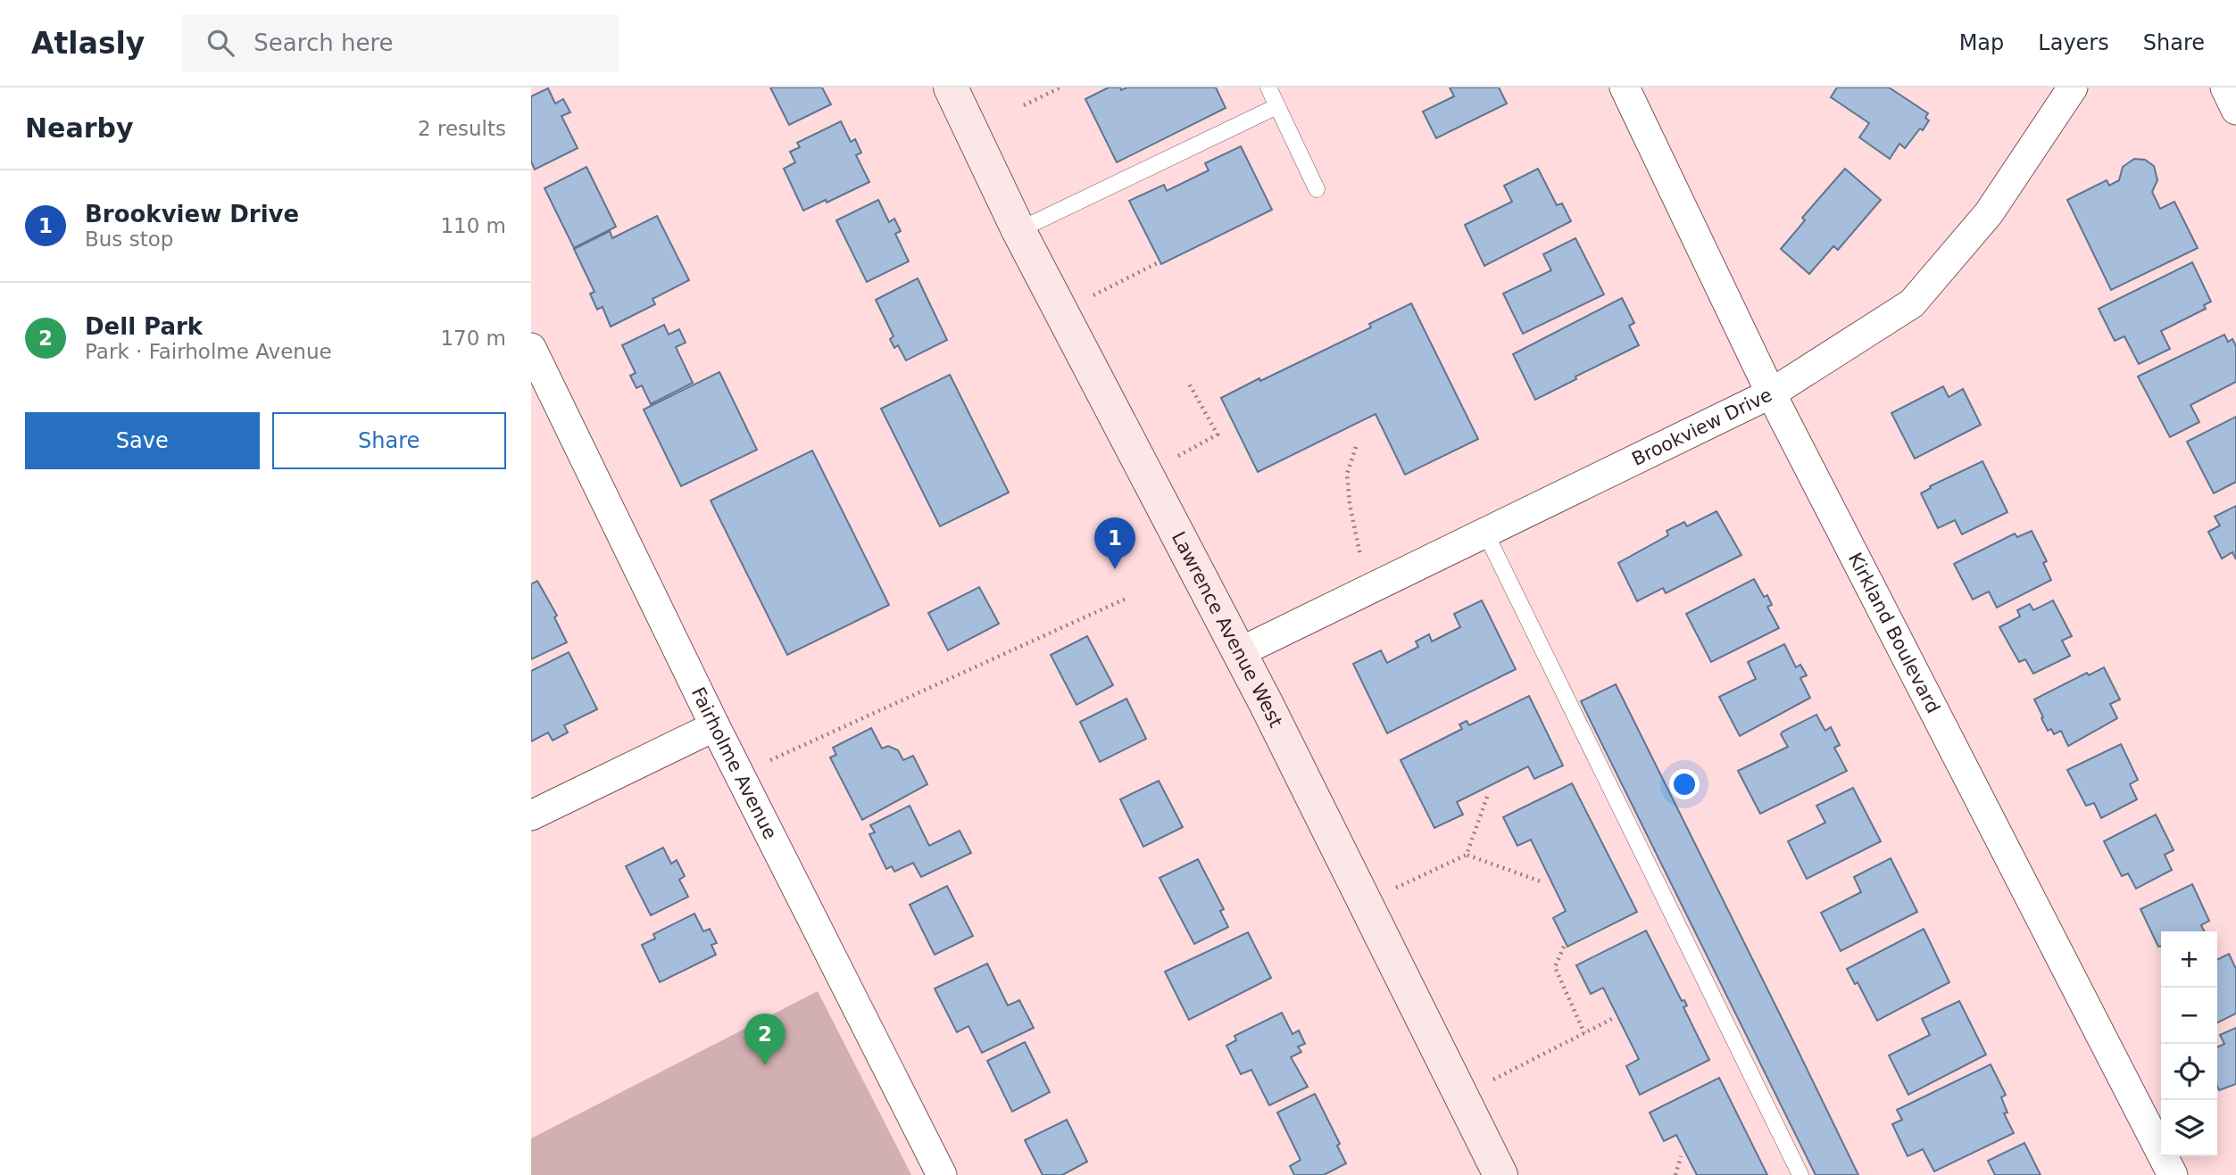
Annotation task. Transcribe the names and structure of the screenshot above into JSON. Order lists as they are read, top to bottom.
{
  "streets": {
    "main road": ["Lawrence Avenue West"],
    "street": ["Brookview Drive", "Kirkland Boulevard", "Fairholme Avenue"]
  },
  "crossings": [
    ["Brookview Drive", "Lawrence Avenue West"],
    ["Brookview Drive", "Kirkland Boulevard"]
  ],
  "page": {
    "header": "Atlasly",
    "search": "Search here",
    "nav": ["Map", "Layers", "Share"],
    "heading": ["Nearby", "2 results"],
    "list": [
      {
        "mark": "1",
        "name": "Brookview Drive",
        "note": "Bus stop",
        "value": "110 m"
      },
      {
        "mark": "2",
        "name": "Dell Park",
        "note": "Park · Fairholme Avenue",
        "value": "170 m"
      }
    ],
    "buttons": ["Save", "Share"],
    "pins": ["1", "2"],
    "map_buttons": ["+", "−"]
  }
}
